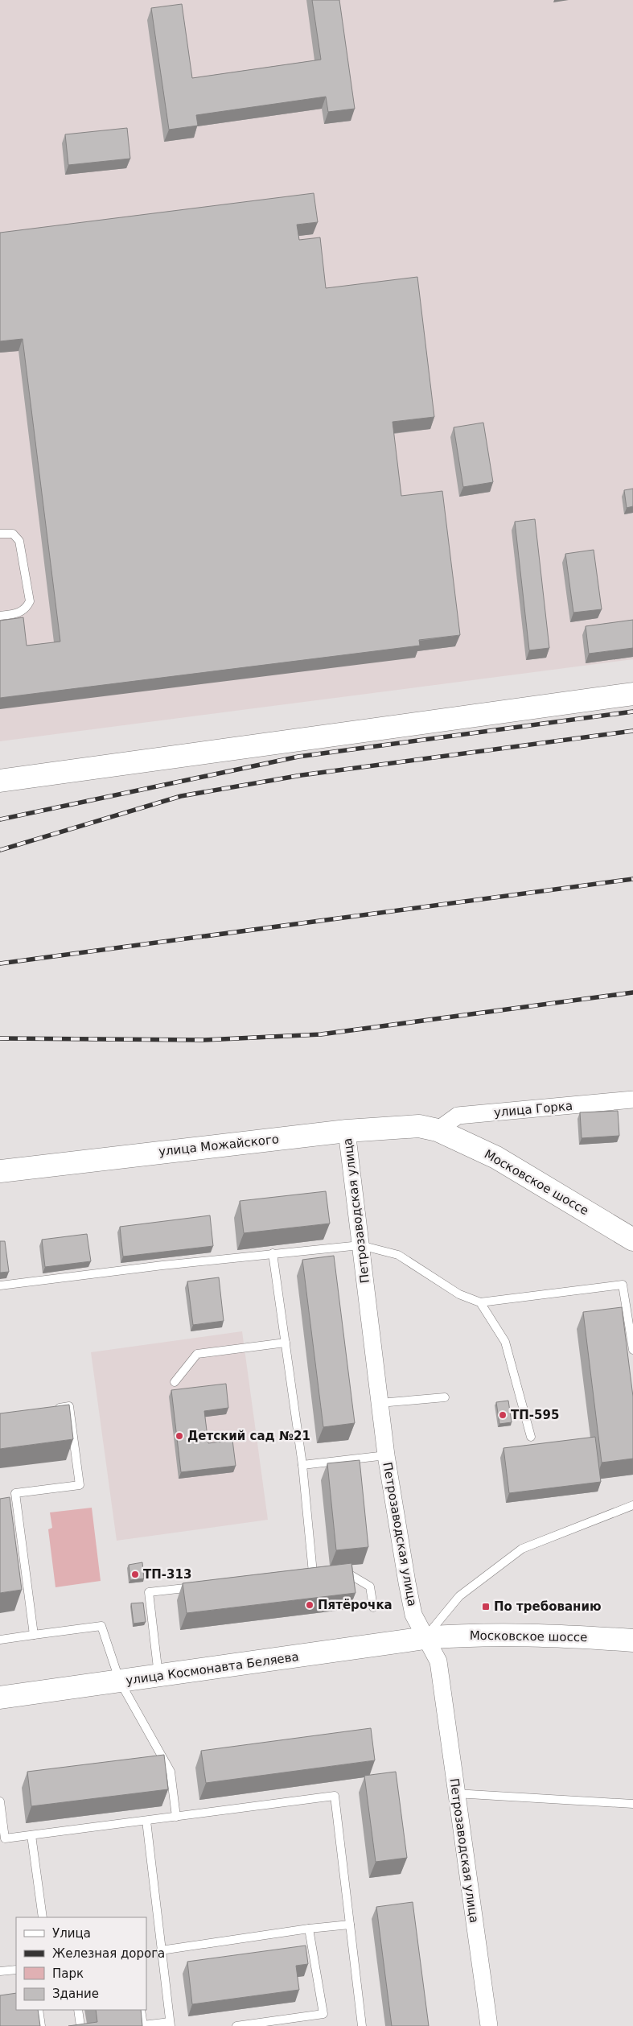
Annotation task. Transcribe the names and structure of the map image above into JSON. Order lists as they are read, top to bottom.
{
  "streets": {
    "street": [
      "улица Горка",
      "улица Можайского",
      "Московское шоссе",
      "Петрозаводская улица",
      "улица Космонавта Беляева"
    ]
  },
  "crossings": [
    ["улица Горка", "улица Можайского"],
    ["улица Горка", "Московское шоссе"],
    ["улица Можайского", "Московское шоссе"],
    ["улица Можайского", "Петрозаводская улица"],
    ["Московское шоссе", "Петрозаводская улица"],
    ["Московское шоссе", "улица Космонавта Беляева"],
    ["Петрозаводская улица", "улица Космонавта Беляева"]
  ],
  "places": {
    "other": [
      "ТП-595",
      "Детский сад №21",
      "ТП-313",
      "Пятёрочка"
    ],
    "transit": ["По требованию"]
  },
  "legend": [
    "Улица",
    "Железная дорога",
    "Парк",
    "Здание"
  ]
}
